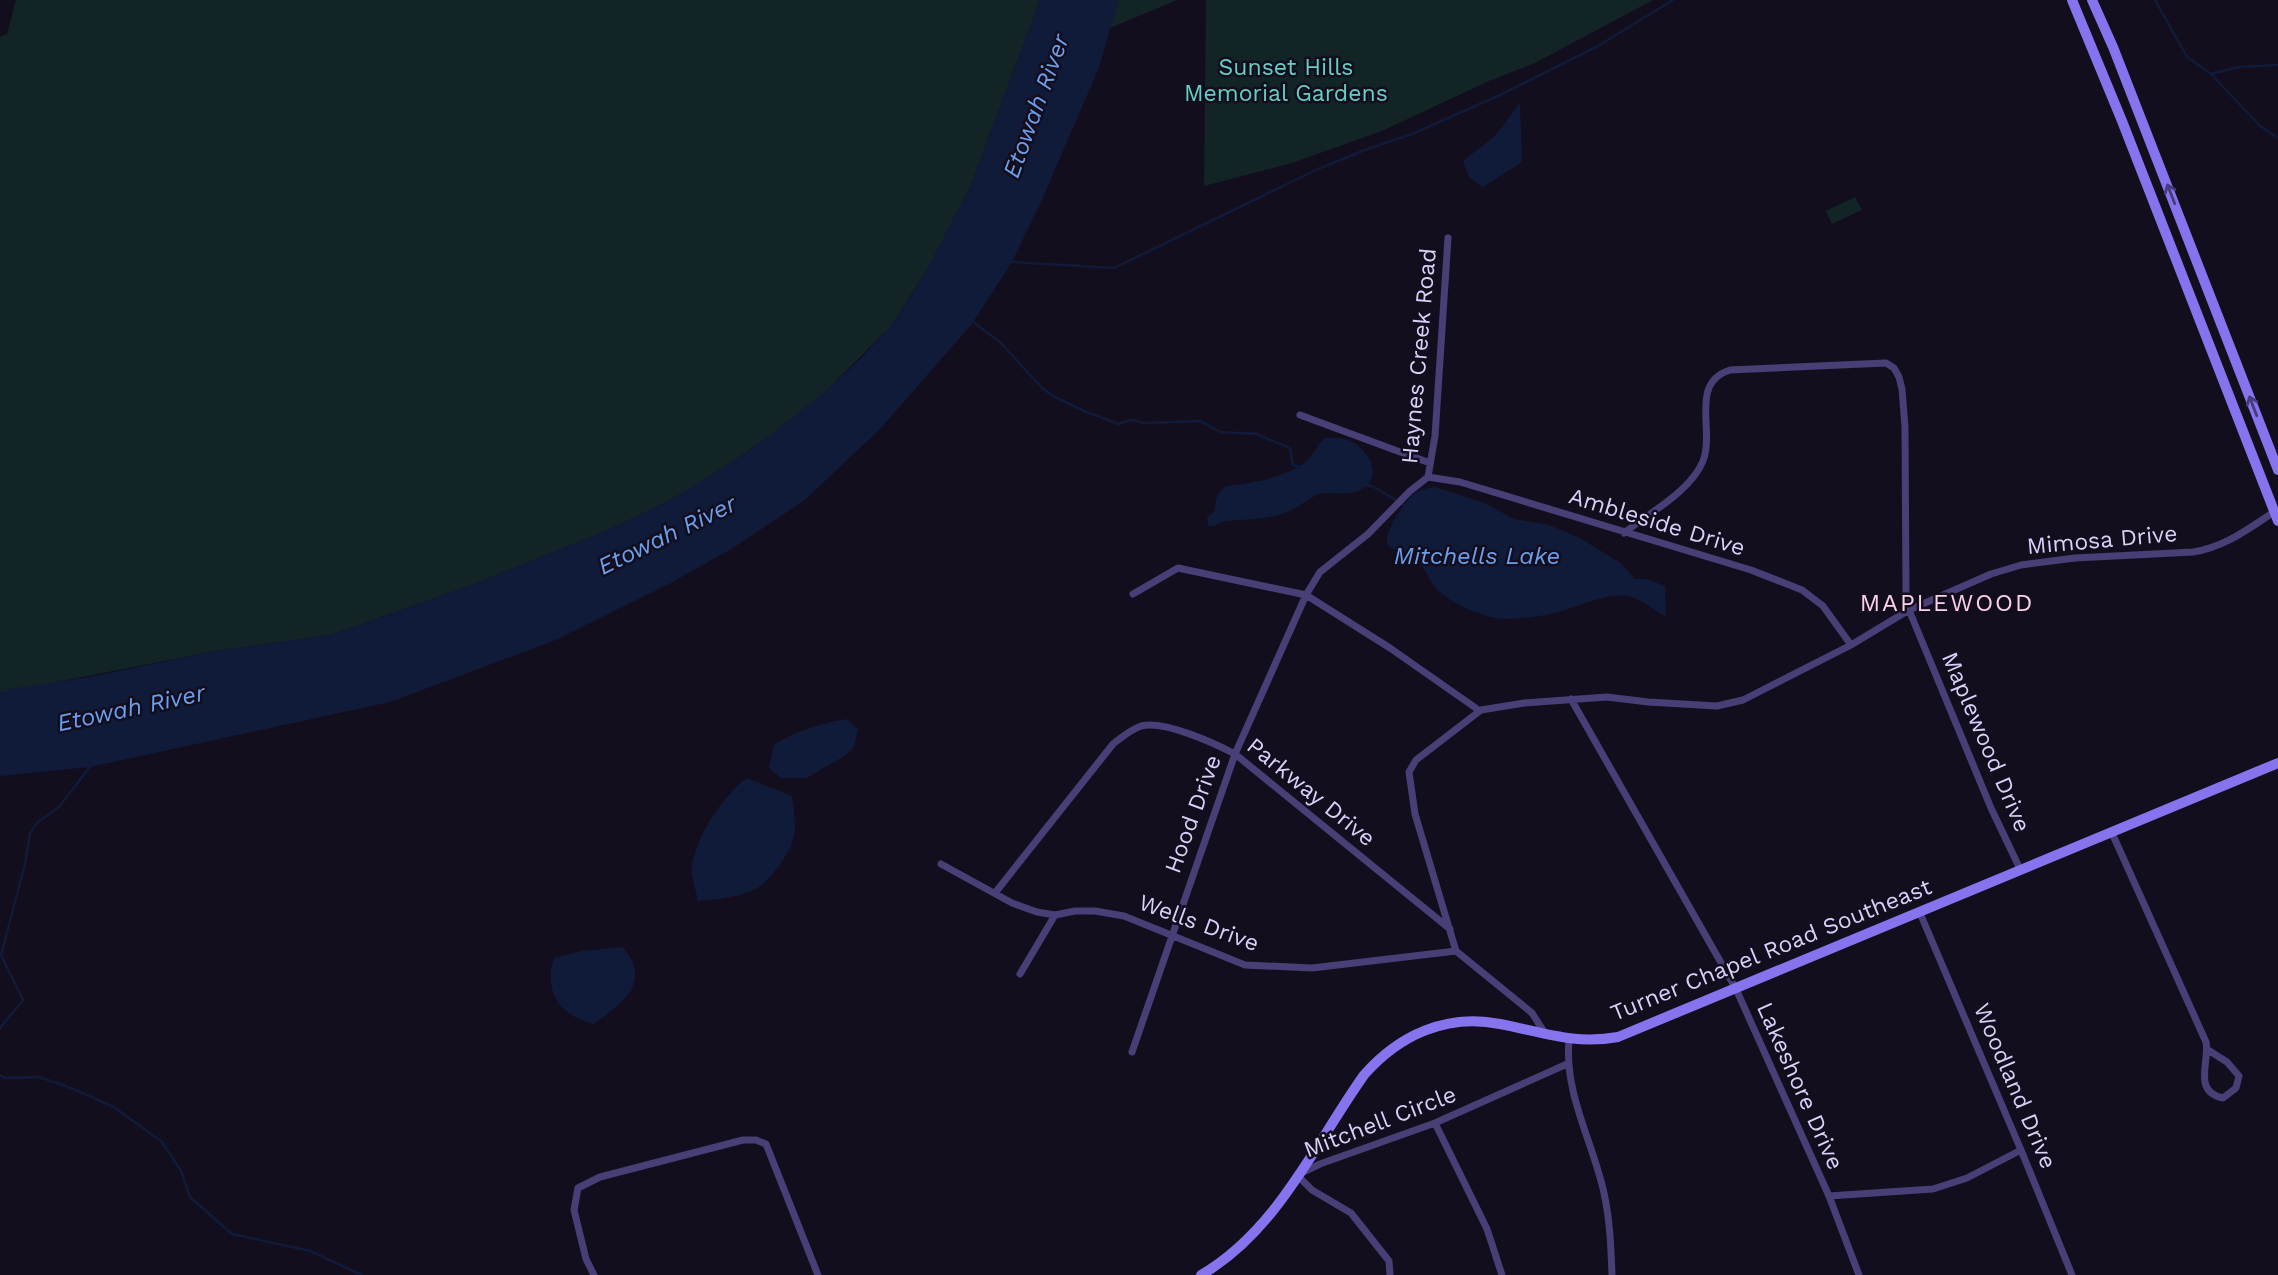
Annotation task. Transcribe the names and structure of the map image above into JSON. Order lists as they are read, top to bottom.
{
  "streets": {
    "street": [
      "Haynes Creek Road",
      "Ambleside Drive",
      "Mimosa Drive",
      "Maplewood Drive",
      "Parkway Drive",
      "Hood Drive",
      "Wells Drive",
      "Turner Chapel Road Southeast",
      "Lakeshore Drive",
      "Woodland Drive",
      "Mitchell Circle"
    ]
  },
  "crossings": [
    ["Haynes Creek Road", "Ambleside Drive"],
    ["Ambleside Drive", "Mimosa Drive"],
    ["Ambleside Drive", "Maplewood Drive"],
    ["Mimosa Drive", "Maplewood Drive"],
    ["Mimosa Drive", "Parkway Drive"],
    ["Mimosa Drive", "Wells Drive"],
    ["Mimosa Drive", "Lakeshore Drive"],
    ["Maplewood Drive", "Turner Chapel Road Southeast"],
    ["Parkway Drive", "Hood Drive"],
    ["Parkway Drive", "Wells Drive"],
    ["Hood Drive", "Wells Drive"],
    ["Turner Chapel Road Southeast", "Lakeshore Drive"],
    ["Turner Chapel Road Southeast", "Woodland Drive"],
    ["Turner Chapel Road Southeast", "Mitchell Circle"]
  ],
  "districts": ["MAPLEWOOD"],
  "water": ["Etowah River", "Mitchells Lake"],
  "parks": ["Sunset Hills Memorial Gardens"]
}
